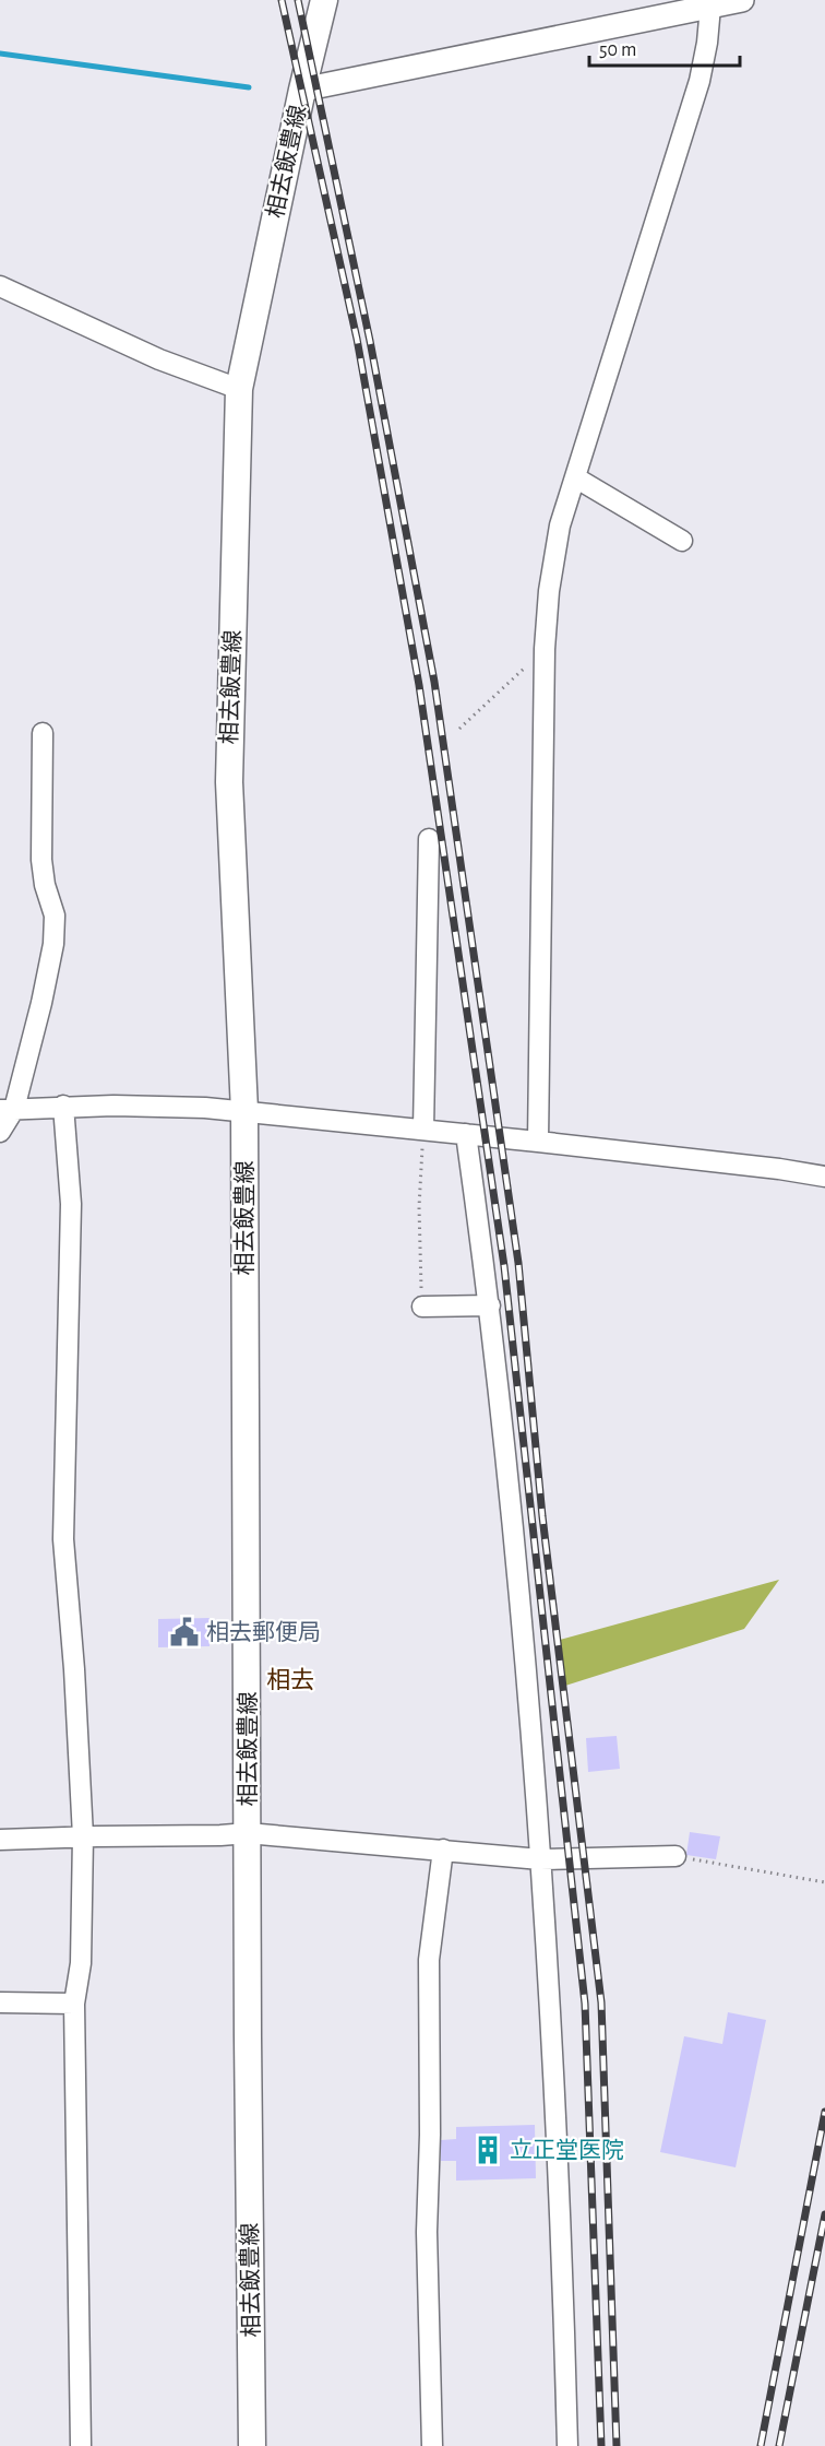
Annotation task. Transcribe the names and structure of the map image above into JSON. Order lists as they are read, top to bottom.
{
  "streets": {
    "main road": ["相去飯豊線"]
  },
  "districts": ["相去"],
  "places": {
    "public building": ["相去郵便局"],
    "building": ["立正堂医院"]
  },
  "scale_bar": "50 m"
}
